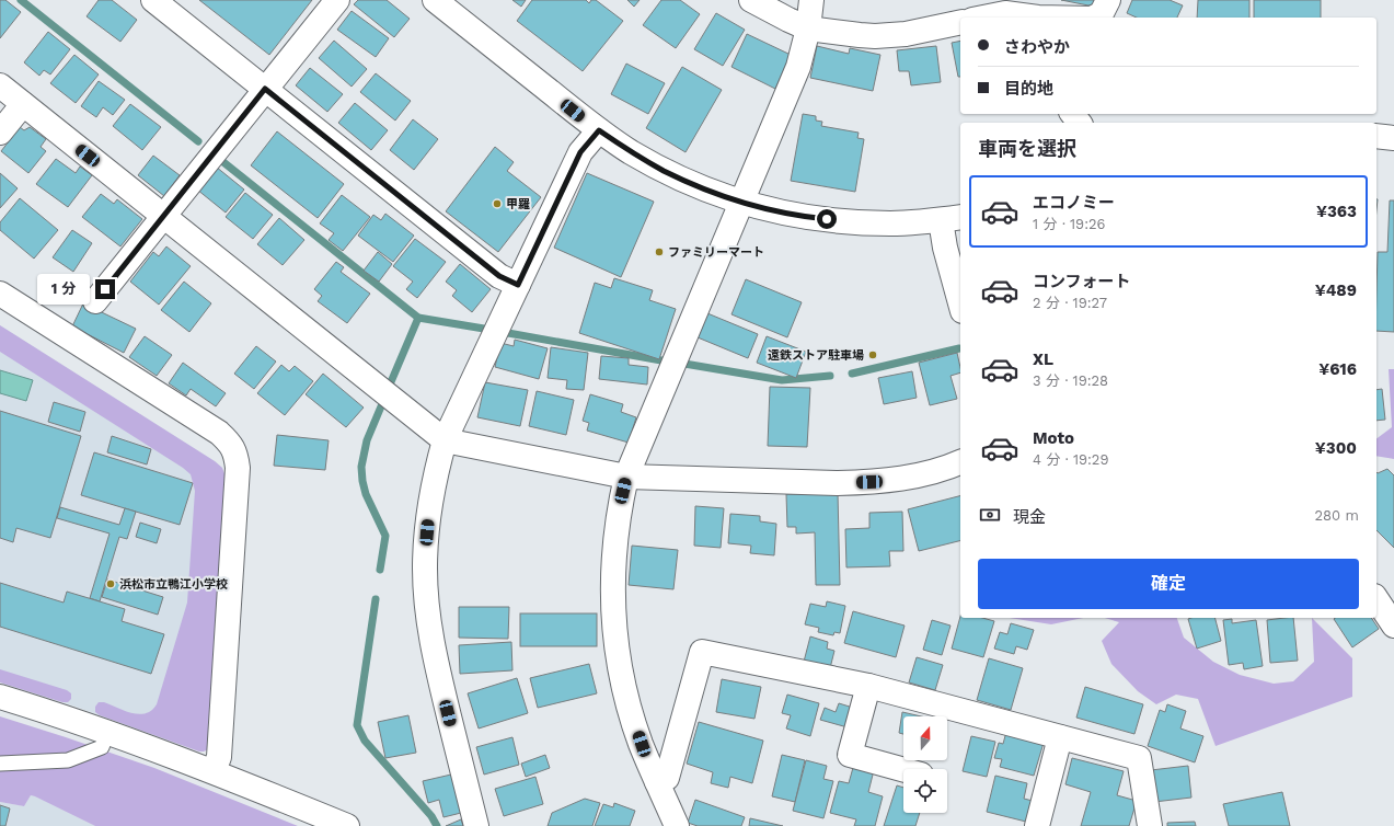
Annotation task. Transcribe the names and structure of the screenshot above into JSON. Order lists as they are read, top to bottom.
{
  "places": [
    "甲羅",
    "ファミリーマート",
    "遠鉄ストア駐車場",
    "浜松市立鴨江小学校"
  ],
  "north": "top",
  "page": {
    "banner": ["さわやか", "目的地"],
    "heading": "車両を選択",
    "list": [
      {
        "name": "エコノミー",
        "note": "1 分 · 19:26",
        "value": "¥363"
      },
      {
        "name": "コンフォート",
        "note": "2 分 · 19:27",
        "value": "¥489"
      },
      {
        "name": "XL",
        "note": "3 分 · 19:28",
        "value": "¥616"
      },
      {
        "name": "Moto",
        "note": "4 分 · 19:29",
        "value": "¥300"
      }
    ],
    "bubble": "1 分",
    "pay": ["現金", "280 m"],
    "buttons": "確定"
  }
}
